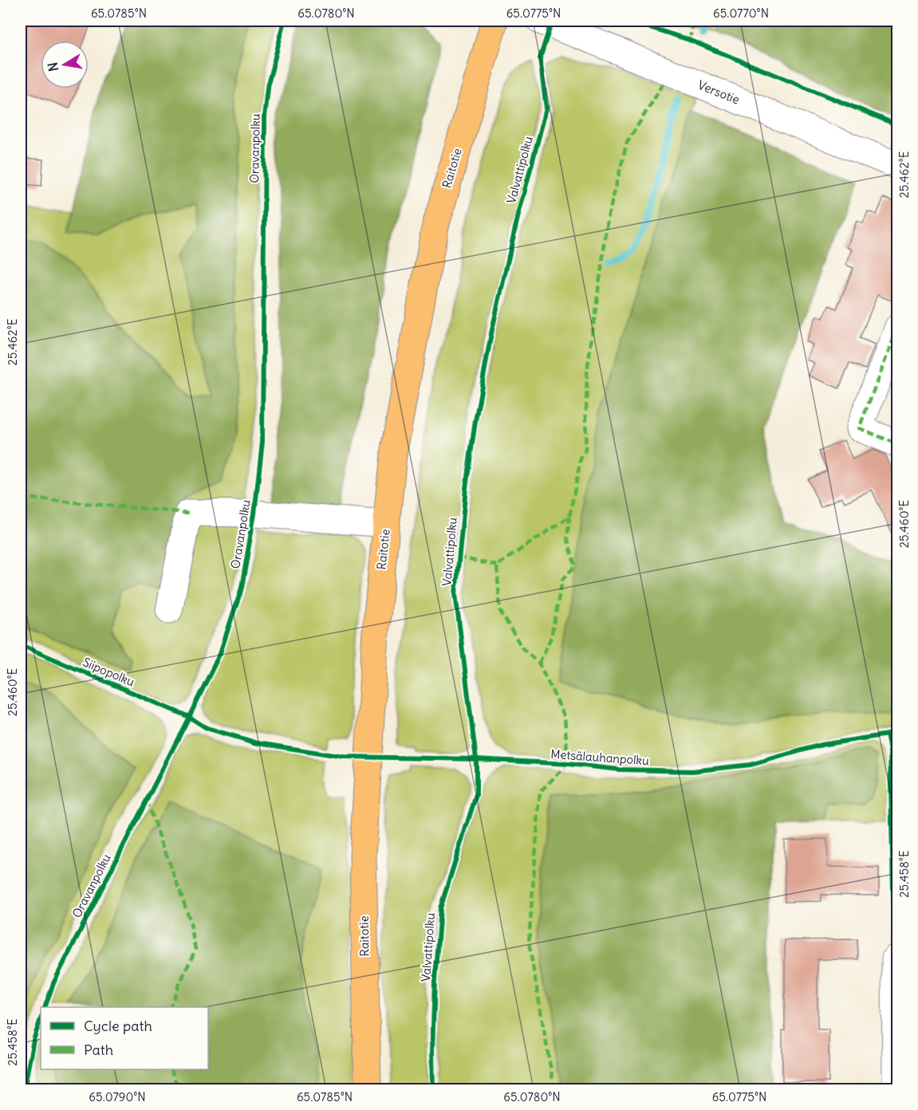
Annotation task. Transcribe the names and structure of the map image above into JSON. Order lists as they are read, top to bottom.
{
  "streets": {
    "main road": ["Raitotie"],
    "street": ["Versotie"],
    "cycle path": ["Oravanpolku", "Valvattipolku", "Siipopolku"]
  },
  "legend": ["Cycle path", "Path"],
  "north": "left",
  "coordinates": [
    "65.0785°N",
    "65.0780°N",
    "65.0775°N",
    "65.0770°N",
    "25.462°E",
    "25.460°E",
    "25.458°E",
    "65.0790°N"
  ]
}
